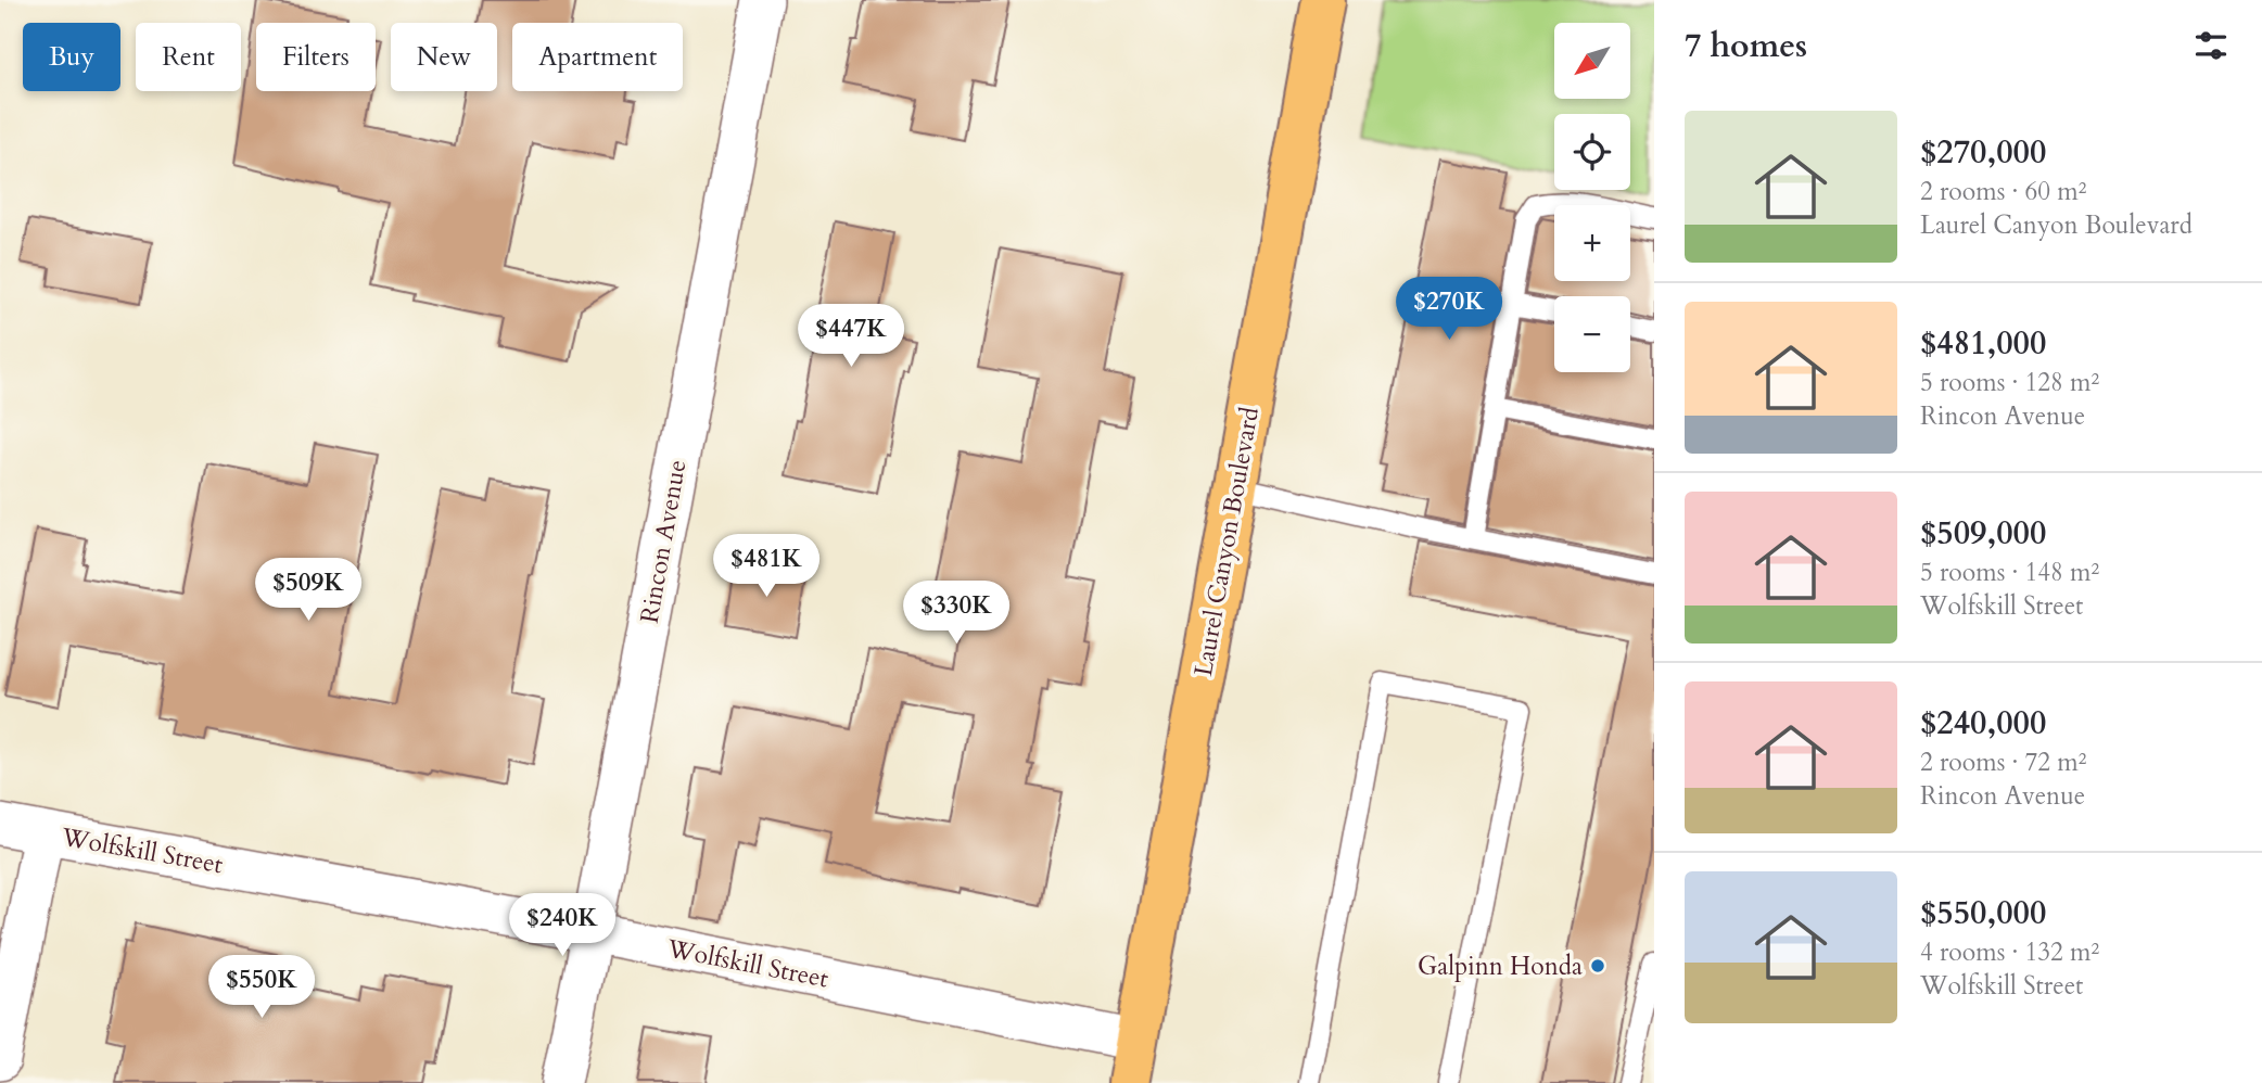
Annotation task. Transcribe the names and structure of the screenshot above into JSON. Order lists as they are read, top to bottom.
{
  "streets": {
    "main road": ["Laurel Canyon Boulevard"],
    "street": ["Rincon Avenue", "Wolfskill Street"]
  },
  "crossings": [
    ["Rincon Avenue", "Wolfskill Street"],
    ["Laurel Canyon Boulevard", "Wolfskill Street"]
  ],
  "places": ["Galpinn Honda"],
  "north": "bottom left",
  "page": {
    "heading": "7 homes",
    "map_buttons": ["+", "−"],
    "chip": [
      "Buy",
      "Rent",
      "Filters",
      "New",
      "Apartment"
    ],
    "list": [
      {
        "name": "$270,000",
        "note": "2 rooms · 60 m² · Laurel Canyon Boulevard"
      },
      {
        "name": "$481,000",
        "note": "5 rooms · 128 m² · Rincon Avenue"
      },
      {
        "name": "$509,000",
        "note": "5 rooms · 148 m² · Wolfskill Street"
      },
      {
        "name": "$240,000",
        "note": "2 rooms · 72 m² · Rincon Avenue"
      },
      {
        "name": "$550,000",
        "note": "4 rooms · 132 m² · Wolfskill Street"
      }
    ],
    "price": [
      "$270K",
      "$447K",
      "$481K",
      "$509K",
      "$330K",
      "$240K",
      "$550K"
    ]
  }
}
